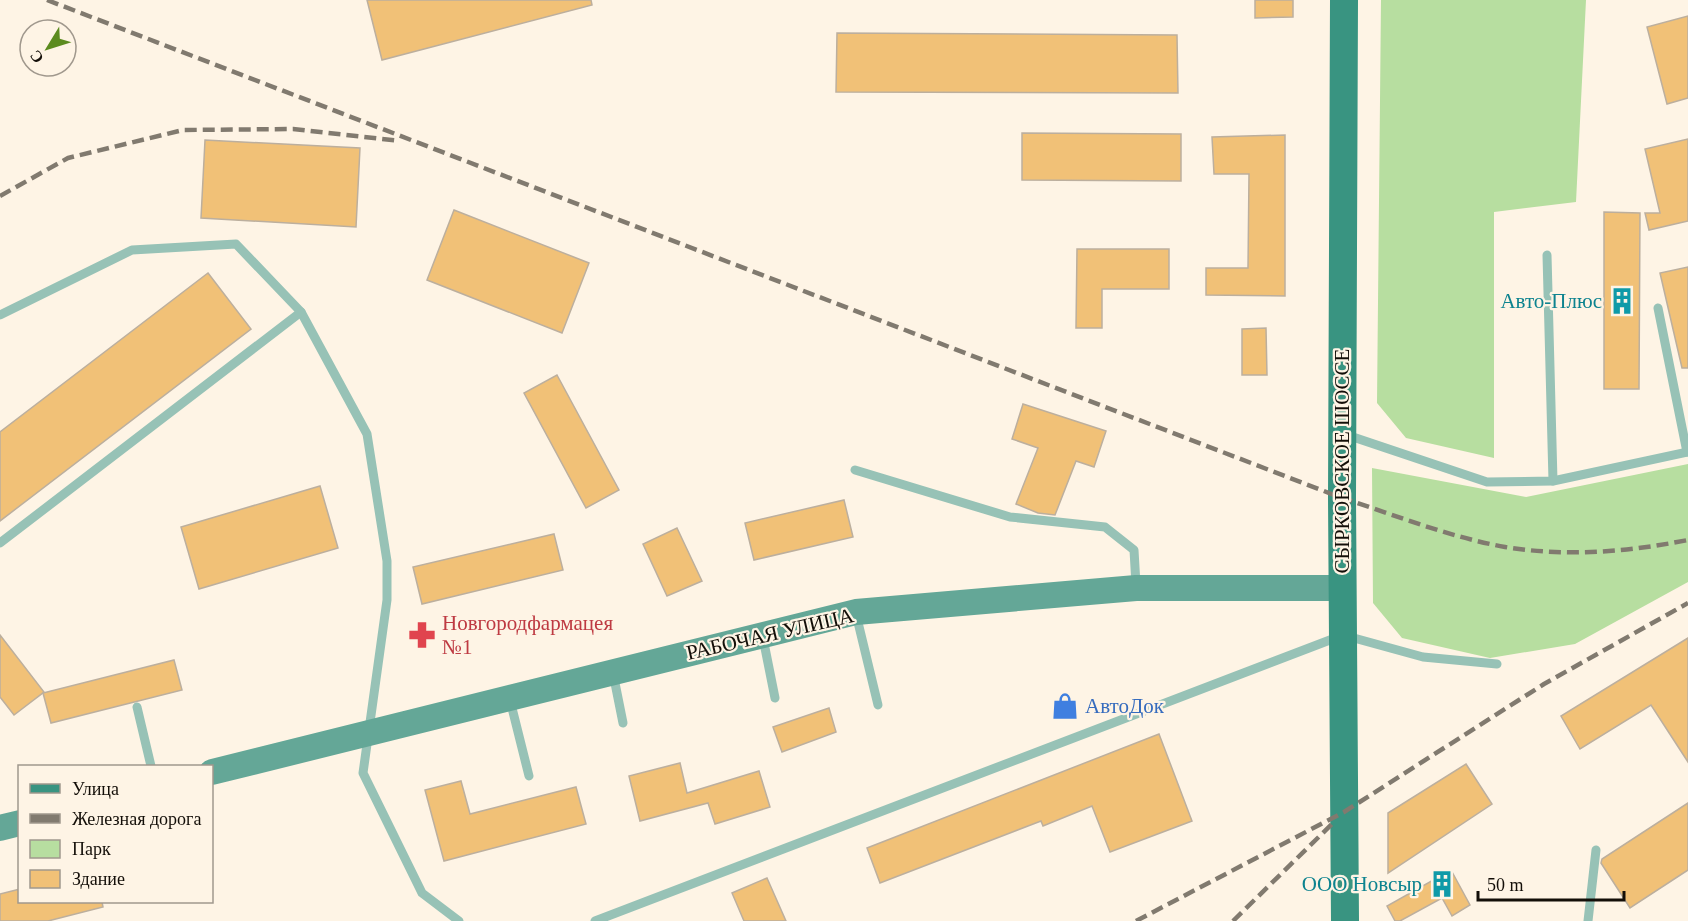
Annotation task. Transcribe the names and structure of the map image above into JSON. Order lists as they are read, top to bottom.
{
  "streets": {
    "main road": ["СЫРКОВСКОЕ ШОССЕ", "РАБОЧАЯ УЛИЦА"]
  },
  "crossings": [
    ["СЫРКОВСКОЕ ШОССЕ", "РАБОЧАЯ УЛИЦА"]
  ],
  "places": {
    "building": ["Авто-Плюс", "ООО Новсыр"],
    "pharmacy": ["Новгородфармацея №1"],
    "shop": ["АвтоДок"]
  },
  "legend": [
    "Улица",
    "Железная дорога",
    "Парк",
    "Здание"
  ],
  "scale_bar": "50 m",
  "north": "bottom left"
}
